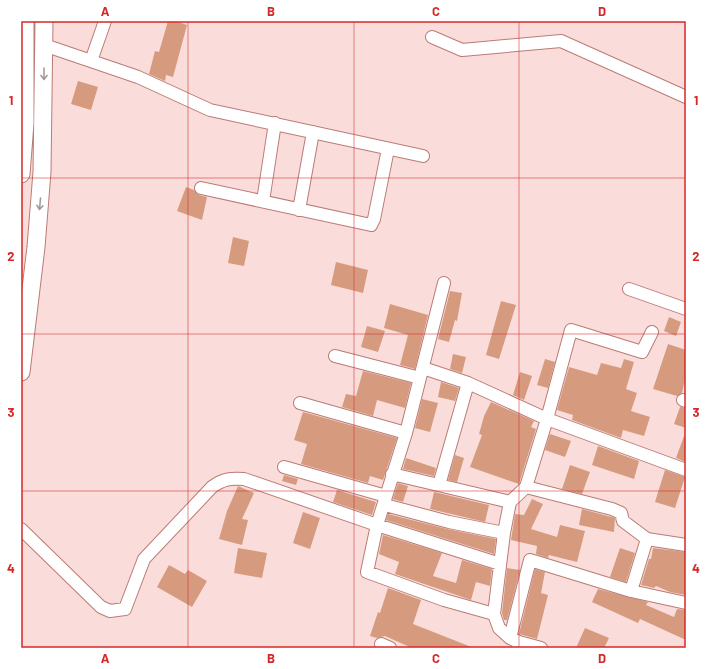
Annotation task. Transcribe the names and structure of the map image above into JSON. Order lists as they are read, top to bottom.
{
  "grid": {
    "columns": [
      "A",
      "B",
      "C",
      "D"
    ],
    "rows": [
      "1",
      "2",
      "3",
      "4"
    ]
  }
}
